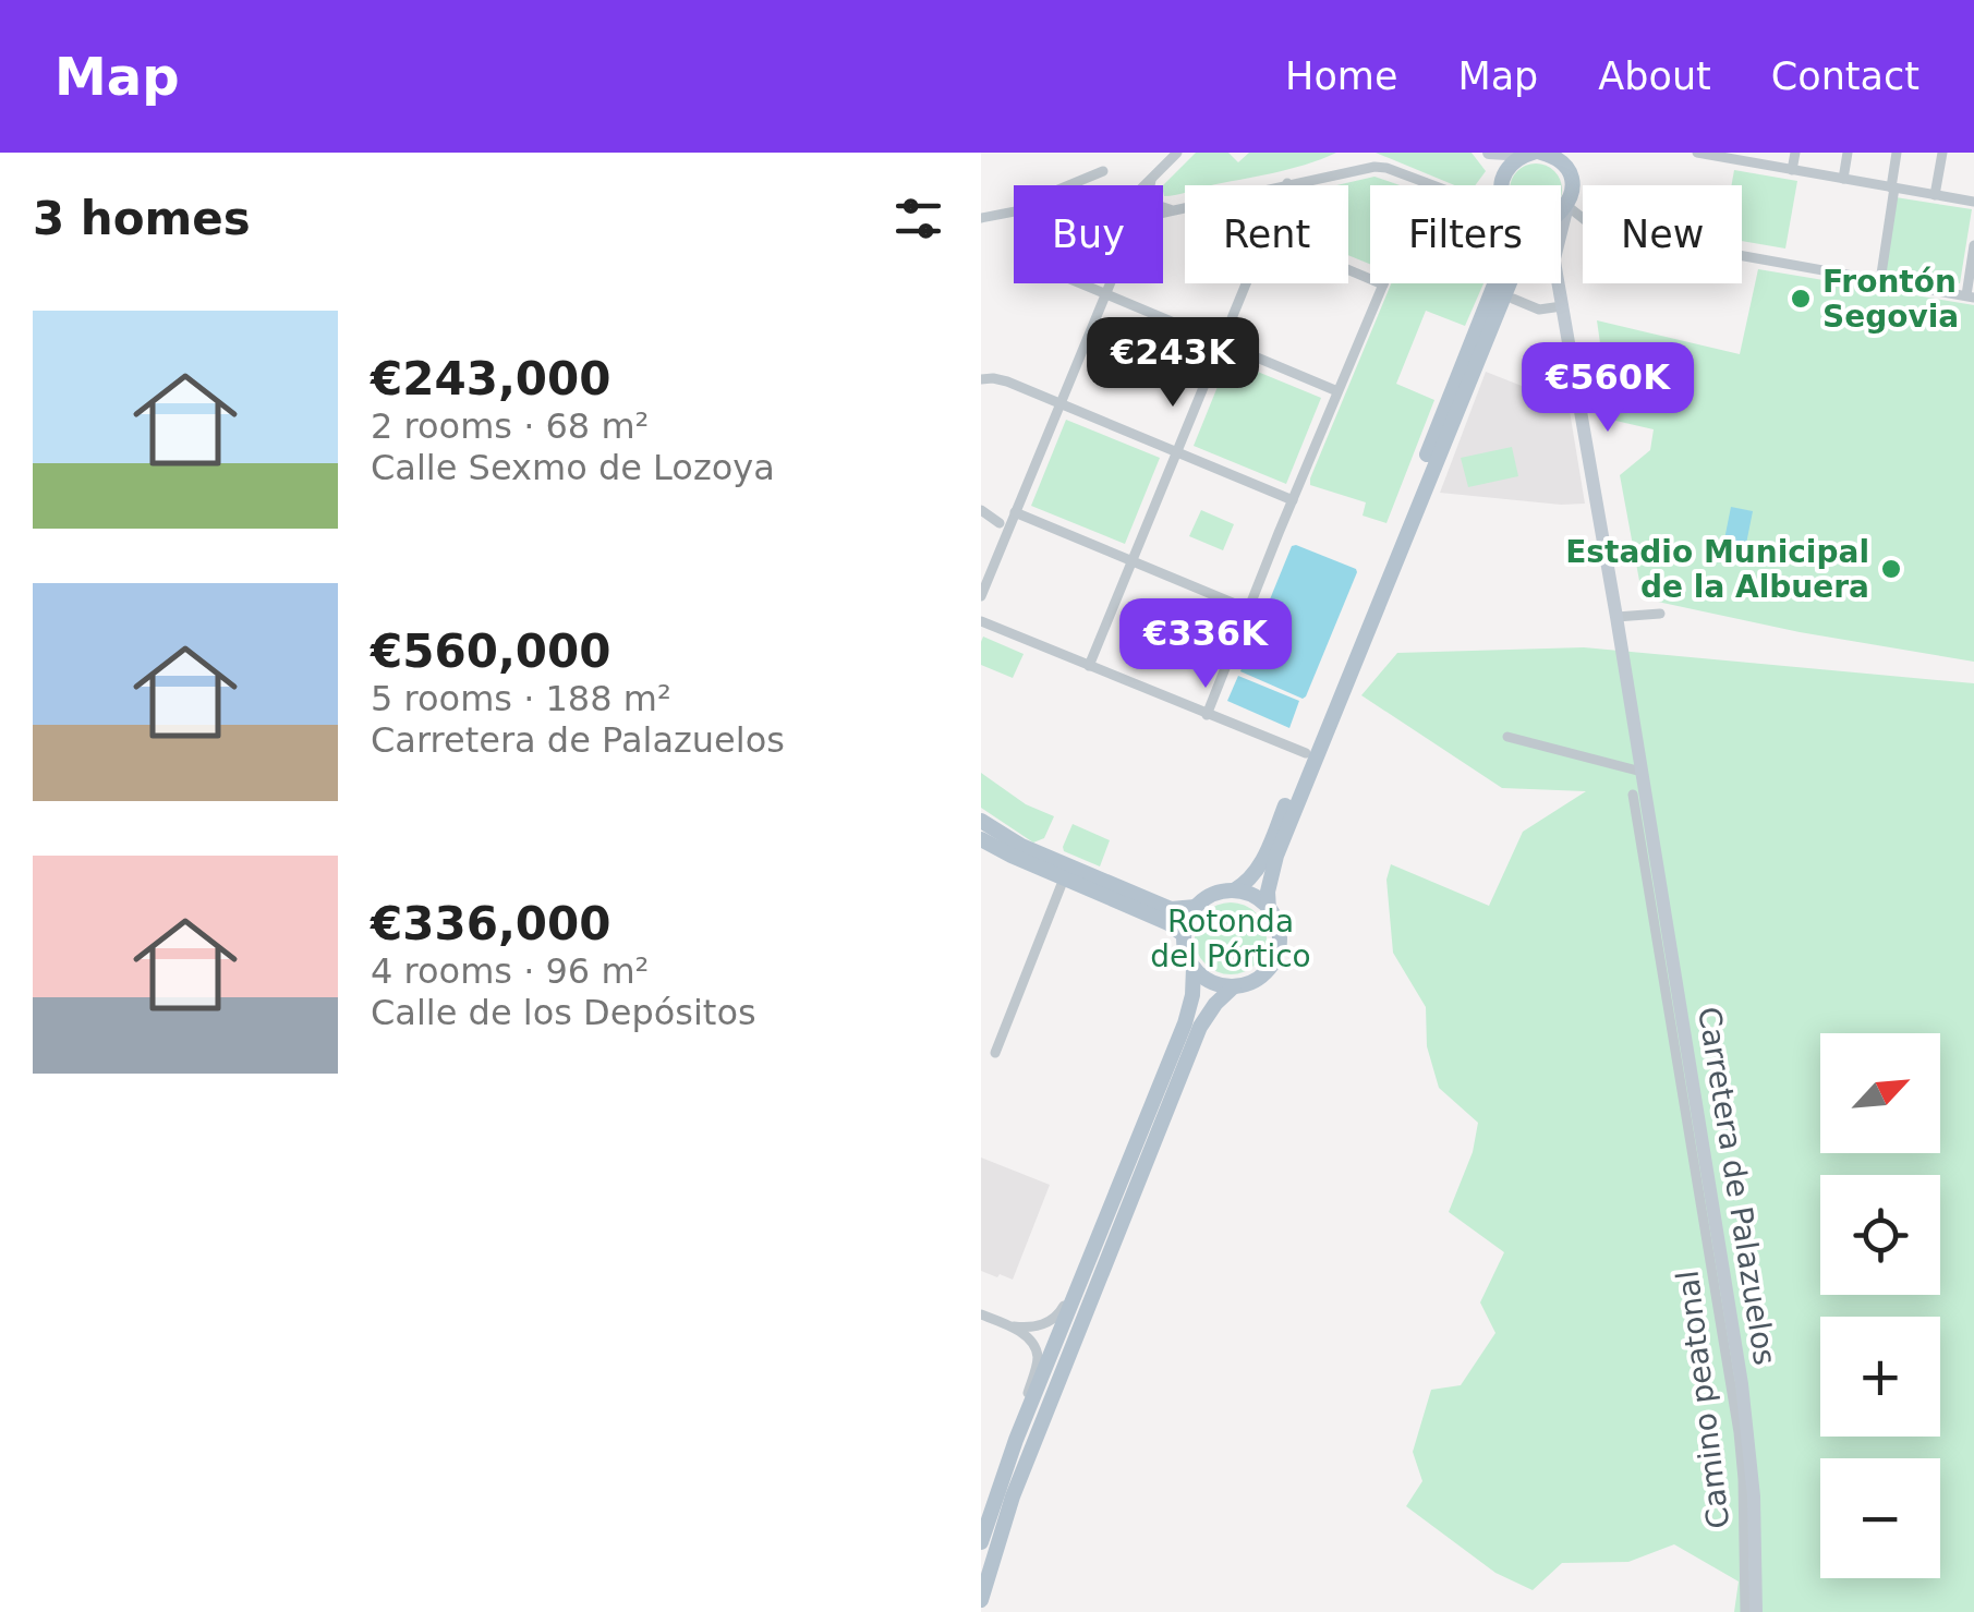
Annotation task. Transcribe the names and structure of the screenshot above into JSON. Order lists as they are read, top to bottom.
{
  "streets": {
    "street": ["Carretera de Palazuelos", "Camino peatonal"]
  },
  "parks": ["Rotonda del Pórtico"],
  "places": ["Frontón Segovia", "Estadio Municipal de la Albuera"],
  "north": "top right",
  "page": {
    "header": "Map",
    "nav": [
      "Home",
      "Map",
      "About",
      "Contact"
    ],
    "heading": "3 homes",
    "chip": [
      "Buy",
      "Rent",
      "Filters",
      "New"
    ],
    "list": [
      {
        "name": "€243,000",
        "note": "2 rooms · 68 m² · Calle Sexmo de Lozoya"
      },
      {
        "name": "€560,000",
        "note": "5 rooms · 188 m² · Carretera de Palazuelos"
      },
      {
        "name": "€336,000",
        "note": "4 rooms · 96 m² · Calle de los Depósitos"
      }
    ],
    "price": ["€243K", "€560K", "€336K"],
    "map_buttons": ["+", "−"]
  }
}
